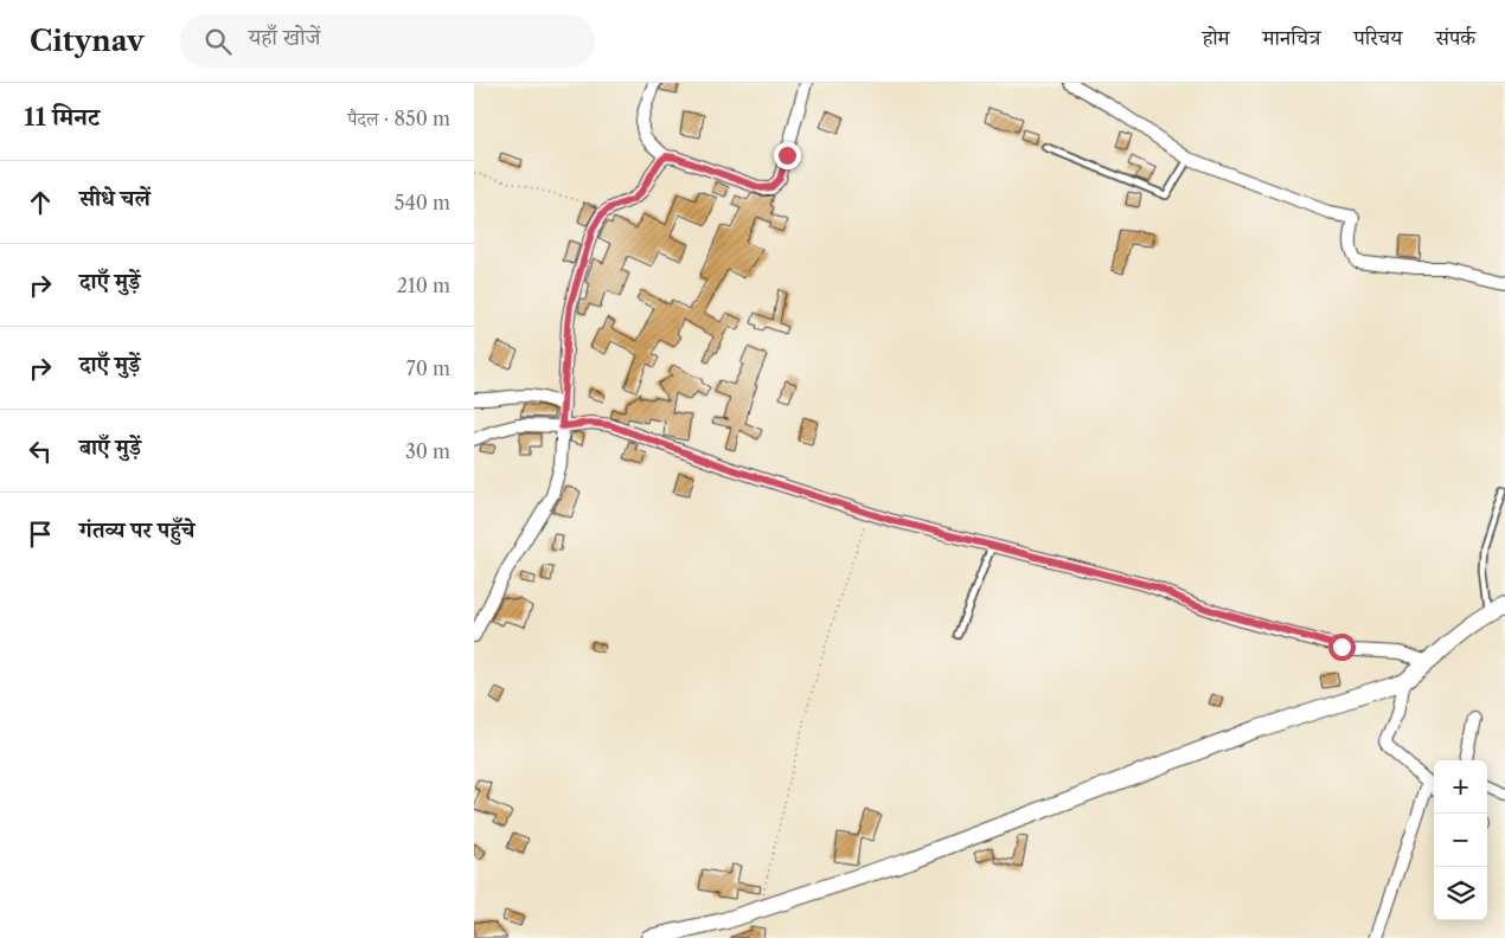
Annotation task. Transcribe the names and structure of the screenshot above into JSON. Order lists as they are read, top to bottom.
{
  "page": {
    "header": "Citynav",
    "search": "यहाँ खोजें",
    "nav": [
      "होम",
      "मानचित्र",
      "परिचय",
      "संपर्क"
    ],
    "heading": ["11 मिनट", "पैदल · 850 m"],
    "list": [
      ["सीधे चलें", "540 m"],
      ["दाएँ मुड़ें", "210 m"],
      ["दाएँ मुड़ें", "70 m"],
      ["बाएँ मुड़ें", "30 m"],
      "गंतव्य पर पहुँचे"
    ],
    "map_buttons": ["+", "−"]
  }
}
